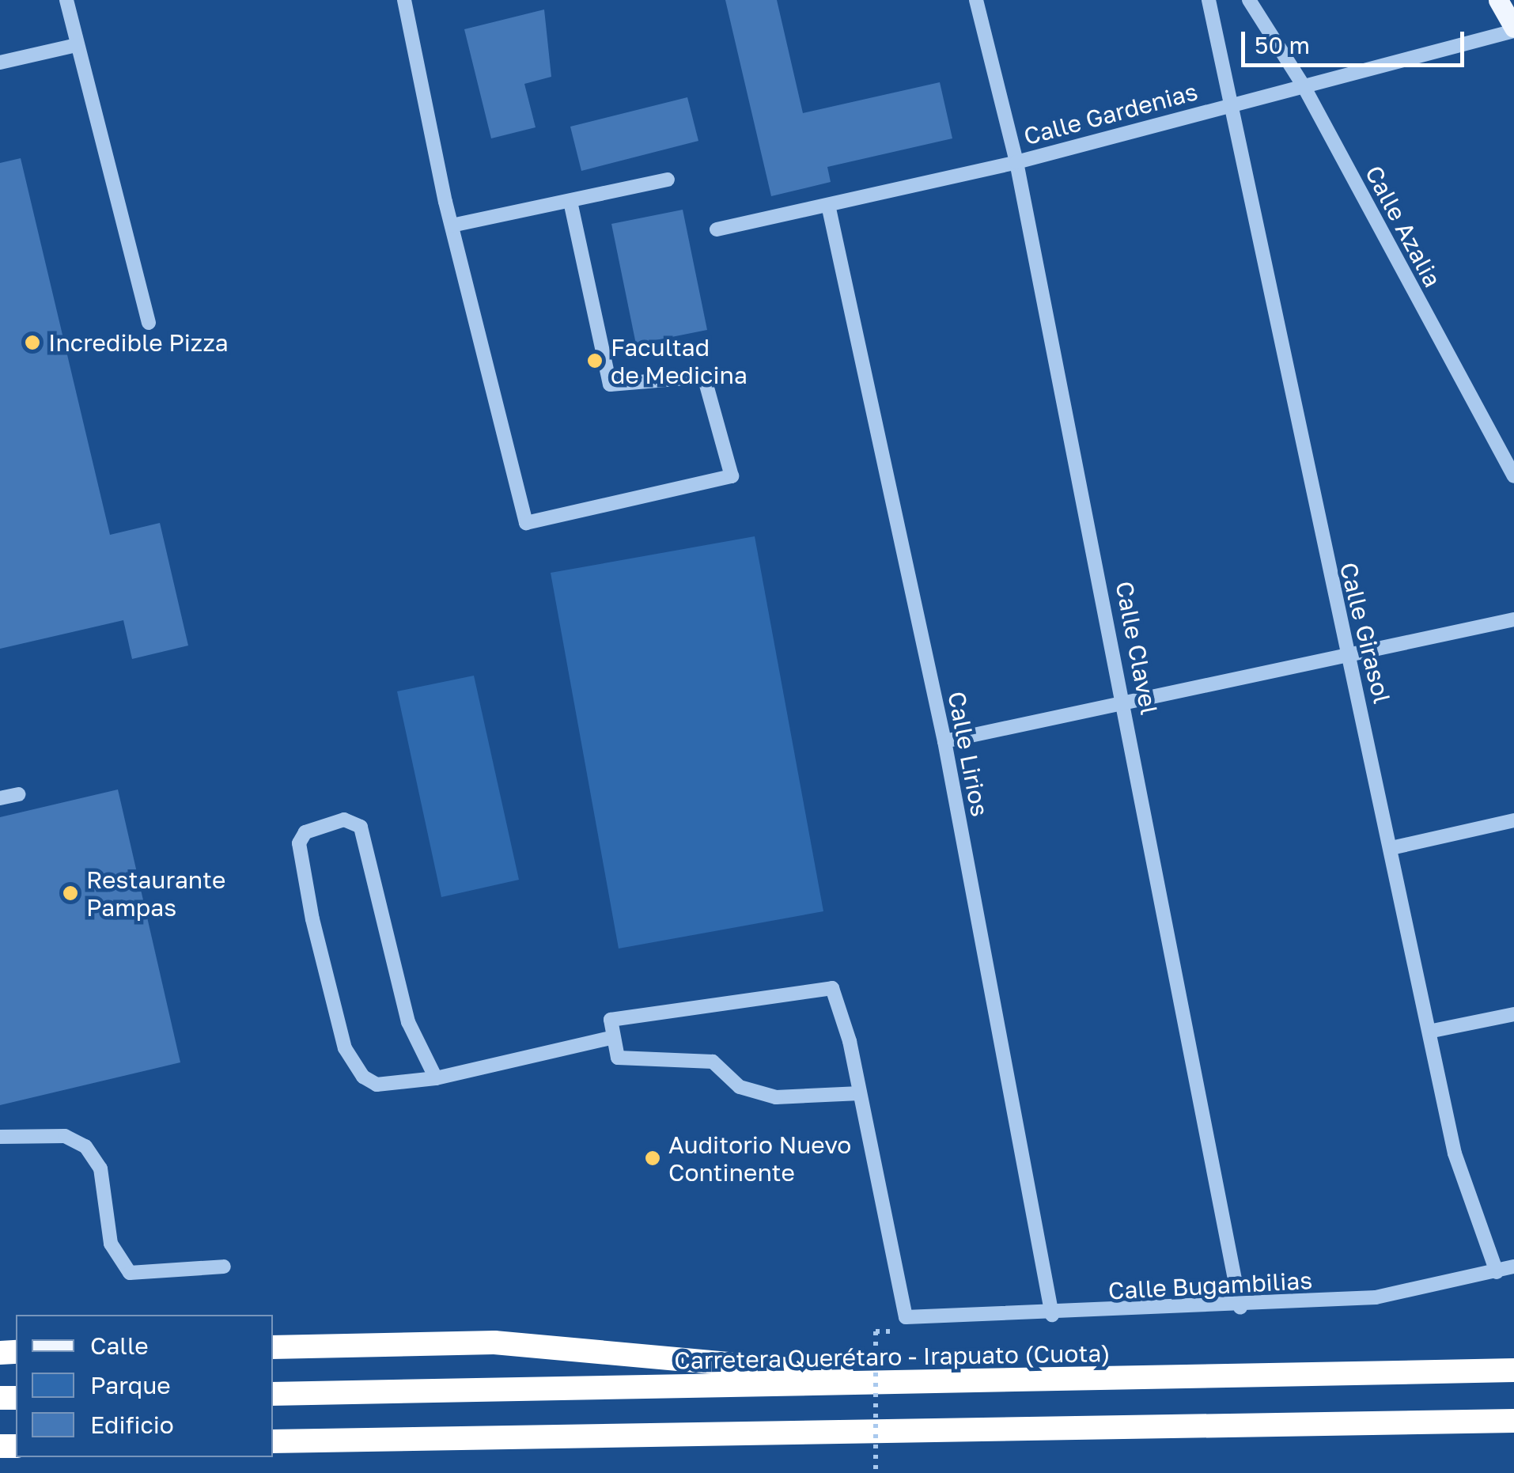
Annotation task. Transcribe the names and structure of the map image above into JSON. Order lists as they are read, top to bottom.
{
  "streets": {
    "highway": ["Carretera Querétaro - Irapuato (Cuota)"],
    "street": [
      "Calle Gardenias",
      "Calle Azalia",
      "Calle Girasol",
      "Calle Clavel",
      "Calle Lirios",
      "Calle Bugambilias"
    ]
  },
  "crossings": [
    ["Calle Gardenias", "Calle Azalia"],
    ["Calle Gardenias", "Calle Girasol"],
    ["Calle Gardenias", "Calle Clavel"],
    ["Calle Gardenias", "Calle Lirios"],
    ["Calle Girasol", "Calle Bugambilias"],
    ["Calle Clavel", "Calle Bugambilias"],
    ["Calle Lirios", "Calle Bugambilias"]
  ],
  "places": [
    "Incredible Pizza",
    "Facultad de Medicina",
    "Restaurante Pampas",
    "Auditorio Nuevo Continente"
  ],
  "legend": ["Calle", "Parque", "Edificio"],
  "scale_bar": "50 m"
}
